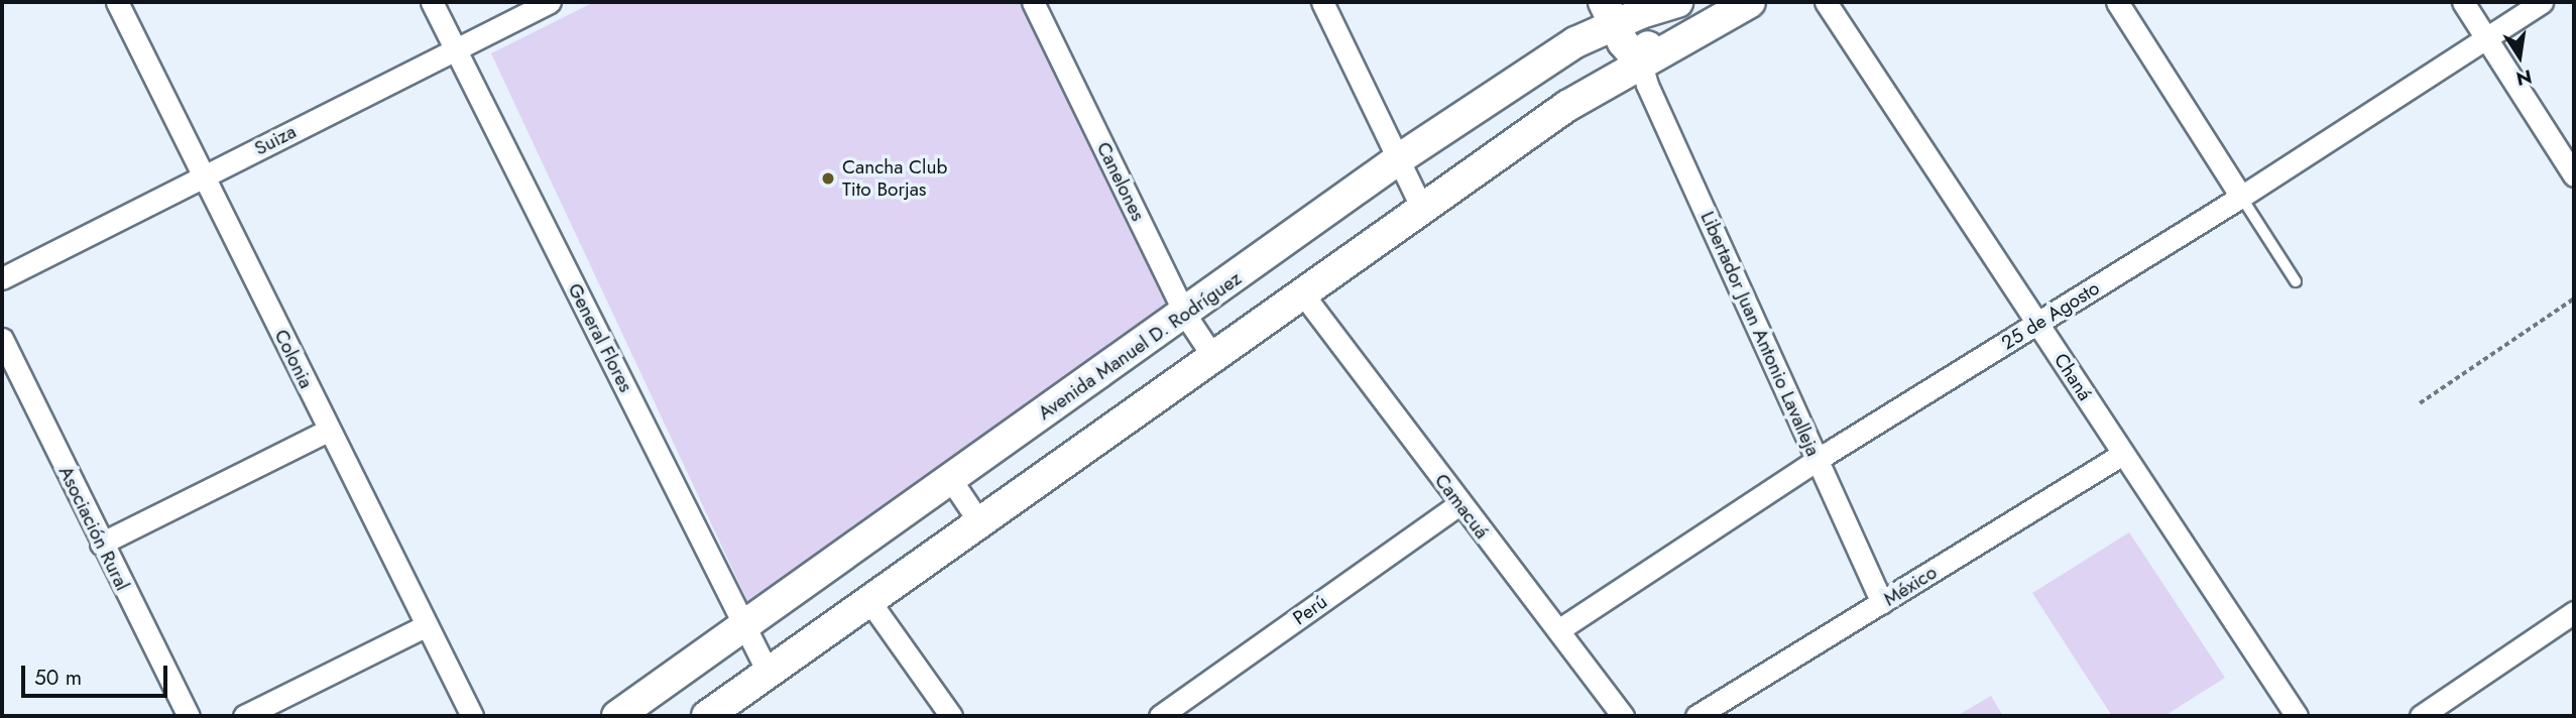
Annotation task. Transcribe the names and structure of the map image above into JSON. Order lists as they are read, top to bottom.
{
  "streets": {
    "street": [
      "Suiza",
      "Canelones",
      "25 de Agosto",
      "Libertador Juan Antonio Lavalleja",
      "General Flores",
      "Avenida Manuel D. Rodríguez",
      "Colonia",
      "Chaná",
      "Camacuá",
      "Asociación Rural",
      "México",
      "Perú"
    ]
  },
  "crossings": [
    ["Suiza", "General Flores"],
    ["Suiza", "Colonia"],
    ["Canelones", "Avenida Manuel D. Rodríguez"],
    ["25 de Agosto", "Libertador Juan Antonio Lavalleja"],
    ["25 de Agosto", "Chaná"],
    ["25 de Agosto", "Camacuá"],
    ["Libertador Juan Antonio Lavalleja", "México"],
    ["General Flores", "Avenida Manuel D. Rodríguez"],
    ["Chaná", "México"],
    ["Camacuá", "Perú"]
  ],
  "places": ["Cancha Club Tito Borjas"],
  "scale_bar": "50 m",
  "north": "bottom"
}
